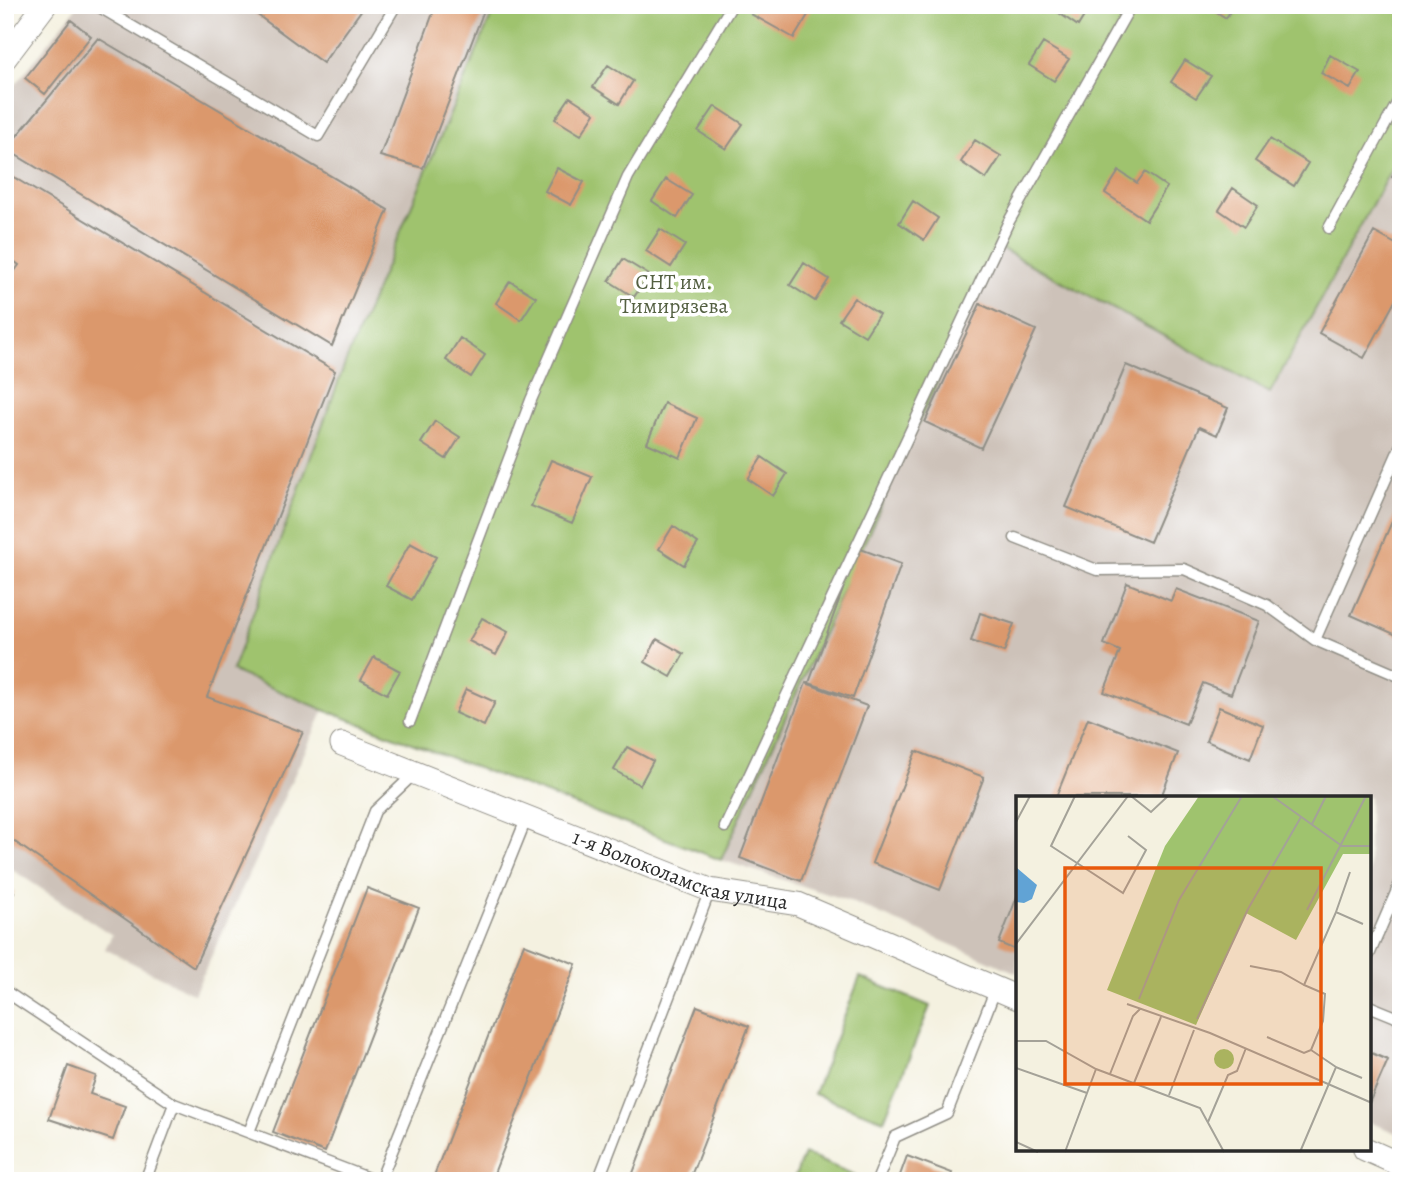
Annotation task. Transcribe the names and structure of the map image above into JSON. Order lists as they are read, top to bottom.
{
  "streets": {
    "street": ["1-я Волоколамская улица"]
  },
  "parks": ["СНТ им. Тимирязева"]
}
